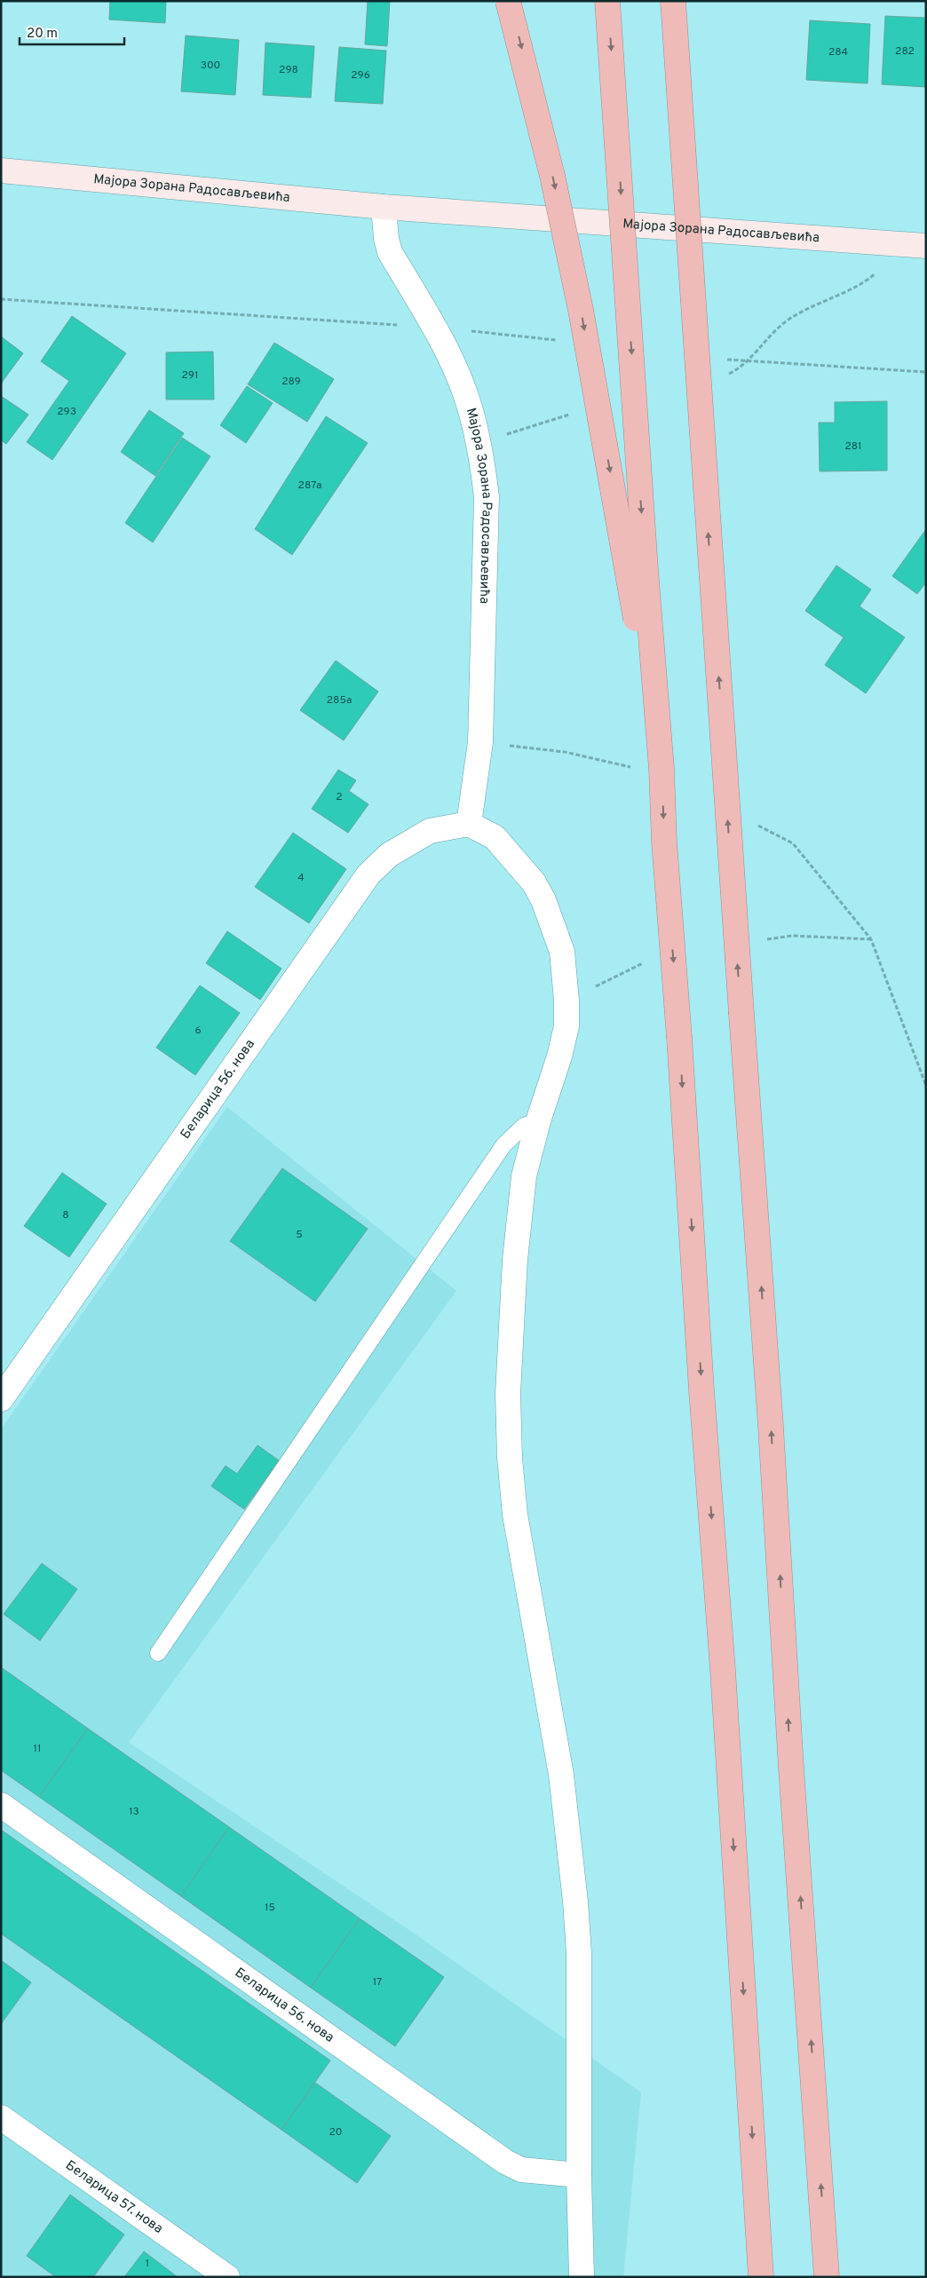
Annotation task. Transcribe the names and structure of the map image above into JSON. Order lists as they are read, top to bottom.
{
  "streets": {
    "main road": ["Мајора Зорана Радосављевића"],
    "street": ["Беларица 56. нова", "Беларица 57. нова"]
  },
  "crossings": [
    ["Мајора Зорана Радосављевића", "Беларица 56. нова"]
  ],
  "house_numbers": [
    "282",
    "284",
    "300",
    "298",
    "296",
    "291",
    "289",
    "293",
    "281",
    "287a",
    "285a",
    "2",
    "4",
    "6",
    "8",
    "5",
    "11",
    "13",
    "15",
    "17",
    "20",
    "1"
  ],
  "scale_bar": "20 m"
}
